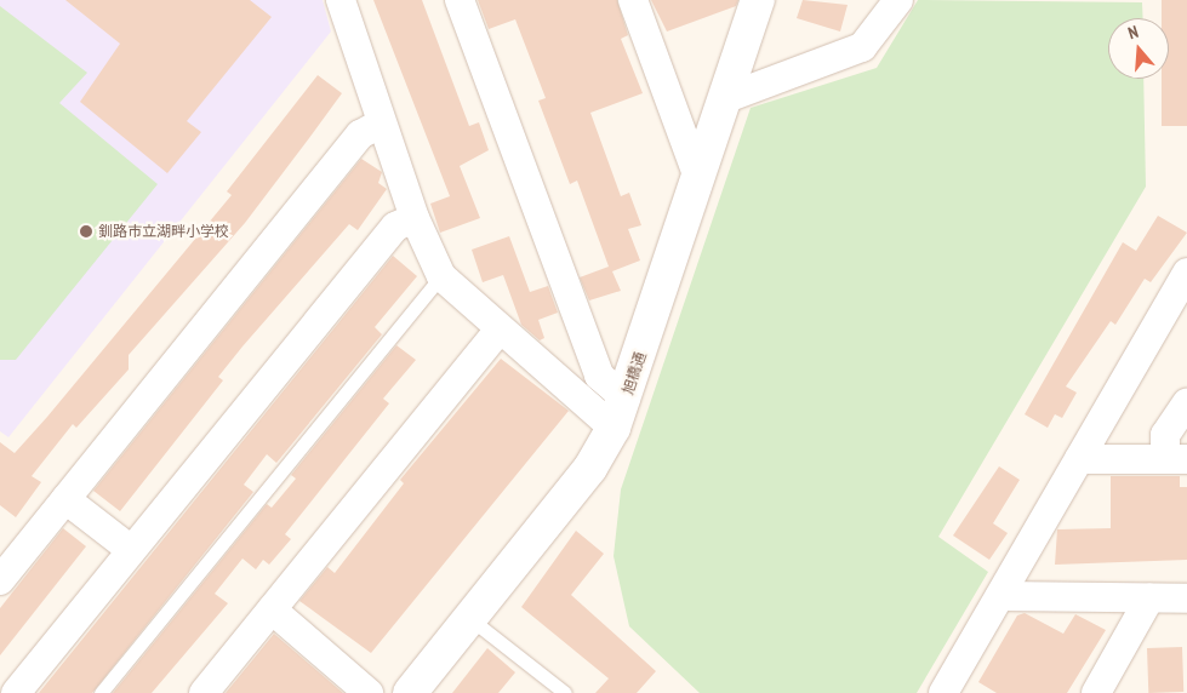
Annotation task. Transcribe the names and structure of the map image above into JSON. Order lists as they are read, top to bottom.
{
  "streets": {
    "street": ["旭橋通"]
  },
  "places": ["釧路市立湖畔小学校"],
  "north": "top"
}
